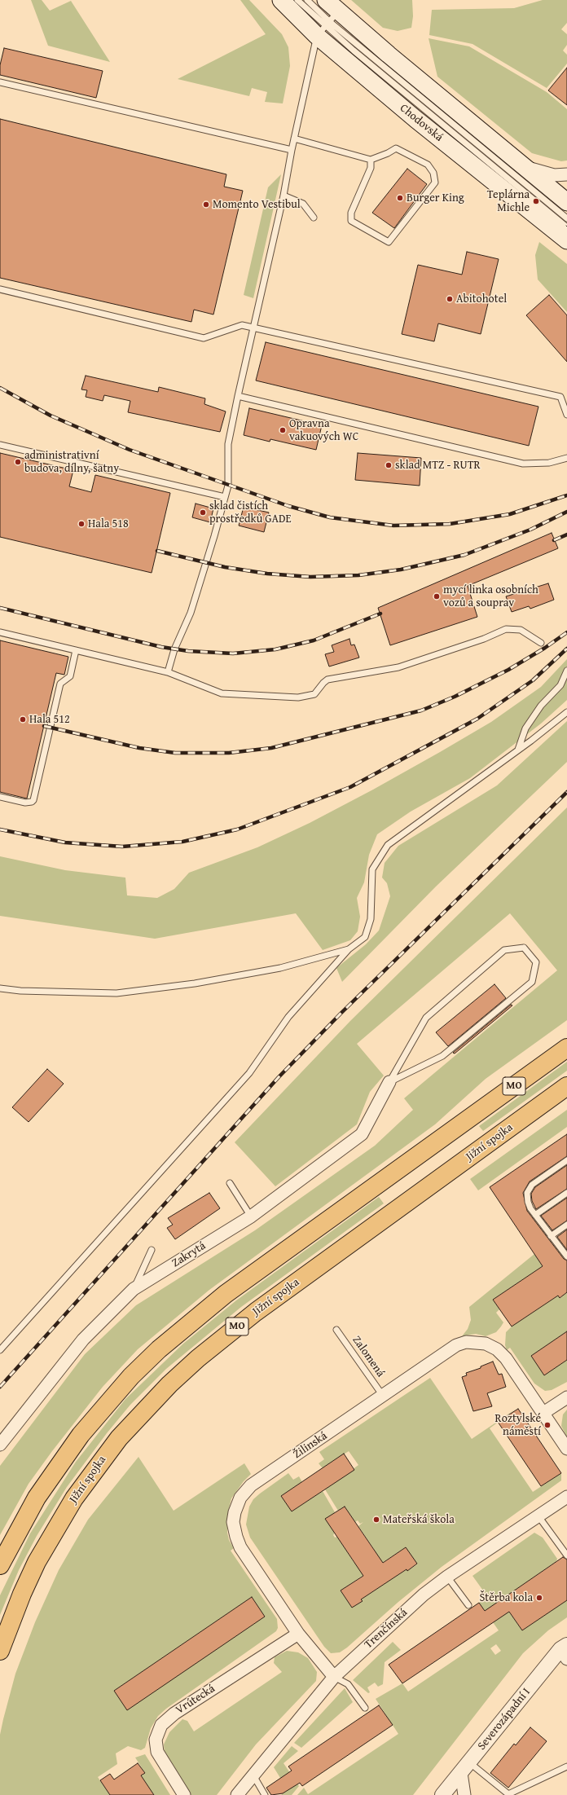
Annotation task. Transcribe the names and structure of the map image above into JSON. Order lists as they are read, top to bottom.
{
  "streets": {
    "highway": ["MO", "Jižní spojka"],
    "main road": ["Chodovská"],
    "street": [
      "Zakrytá",
      "Žilinská",
      "Trenčínská",
      "Vrútecká",
      "Severozápadní I"
    ],
    "lane": ["Zalomená"]
  },
  "crossings": [
    ["Zalomená", "Žilinská"],
    ["Žilinská", "Trenčínská"],
    ["Žilinská", "Vrútecká"]
  ],
  "places": [
    "Burger King",
    "Teplárna Michle",
    "Momento Vestibul",
    "Abitohotel",
    "Opravna vakuových WC",
    "administrativní budova, dílny, šatny",
    "sklad MTZ - RUTR",
    "sklad čistích prostředků GADE",
    "Hala 518",
    "mycí linka osobních vozů a souprav",
    "Hala 512",
    "Roztylské náměstí",
    "Mateřská škola",
    "Štěrba kola"
  ]
}
